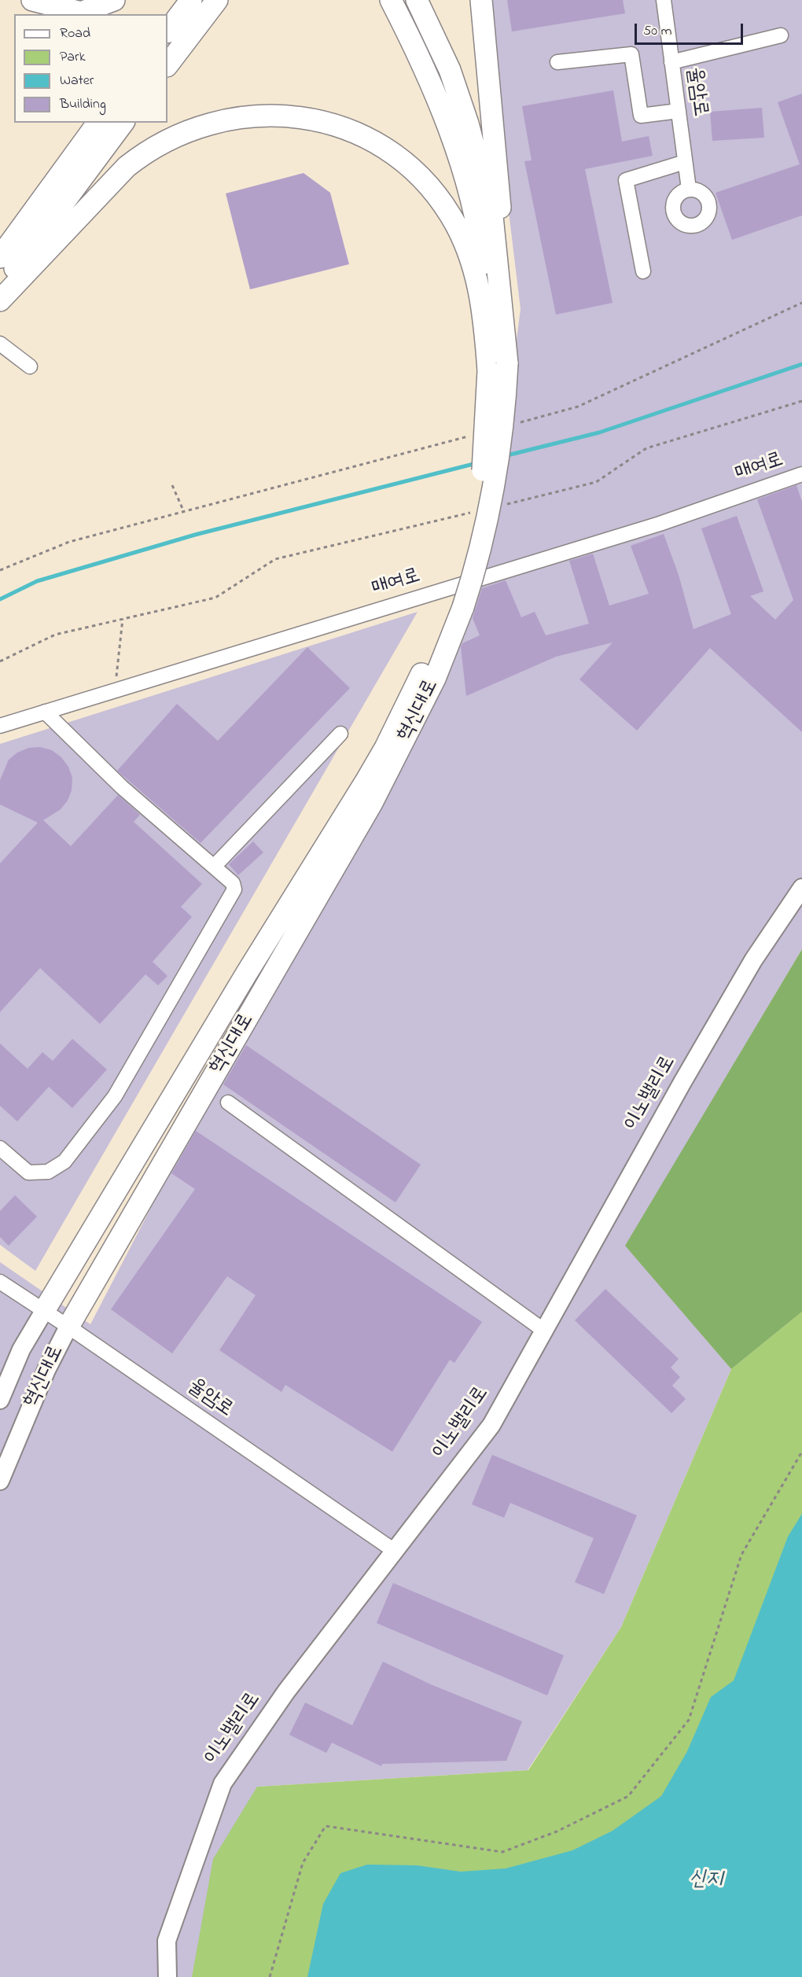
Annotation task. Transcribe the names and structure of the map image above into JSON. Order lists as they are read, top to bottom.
{
  "streets": {
    "highway": ["혁신대로"],
    "main road": ["이노밸리로"],
    "street": ["율암로", "매여로"]
  },
  "crossings": [
    ["율암로", "혁신대로"],
    ["율암로", "이노밸리로"]
  ],
  "water": ["신지"],
  "legend": [
    "Road",
    "Park",
    "Water",
    "Building"
  ],
  "scale_bar": "50 m"
}
